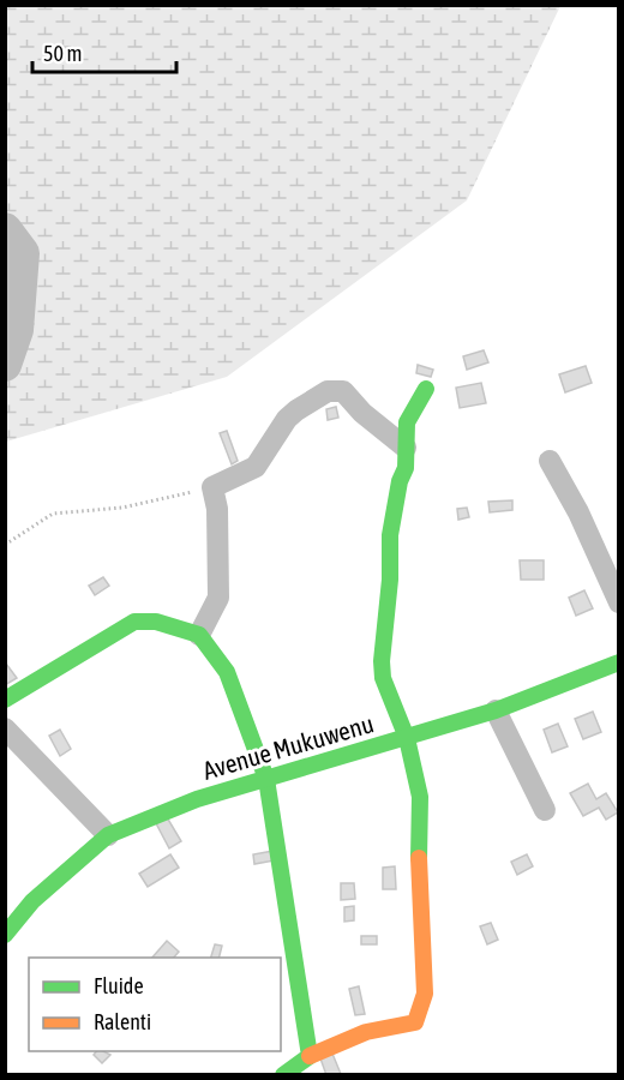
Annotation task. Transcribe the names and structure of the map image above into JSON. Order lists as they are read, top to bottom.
{
  "streets": {
    "street": ["Avenue Mukuwenu"]
  },
  "legend": ["Fluide", "Ralenti"],
  "scale_bar": "50 m"
}
